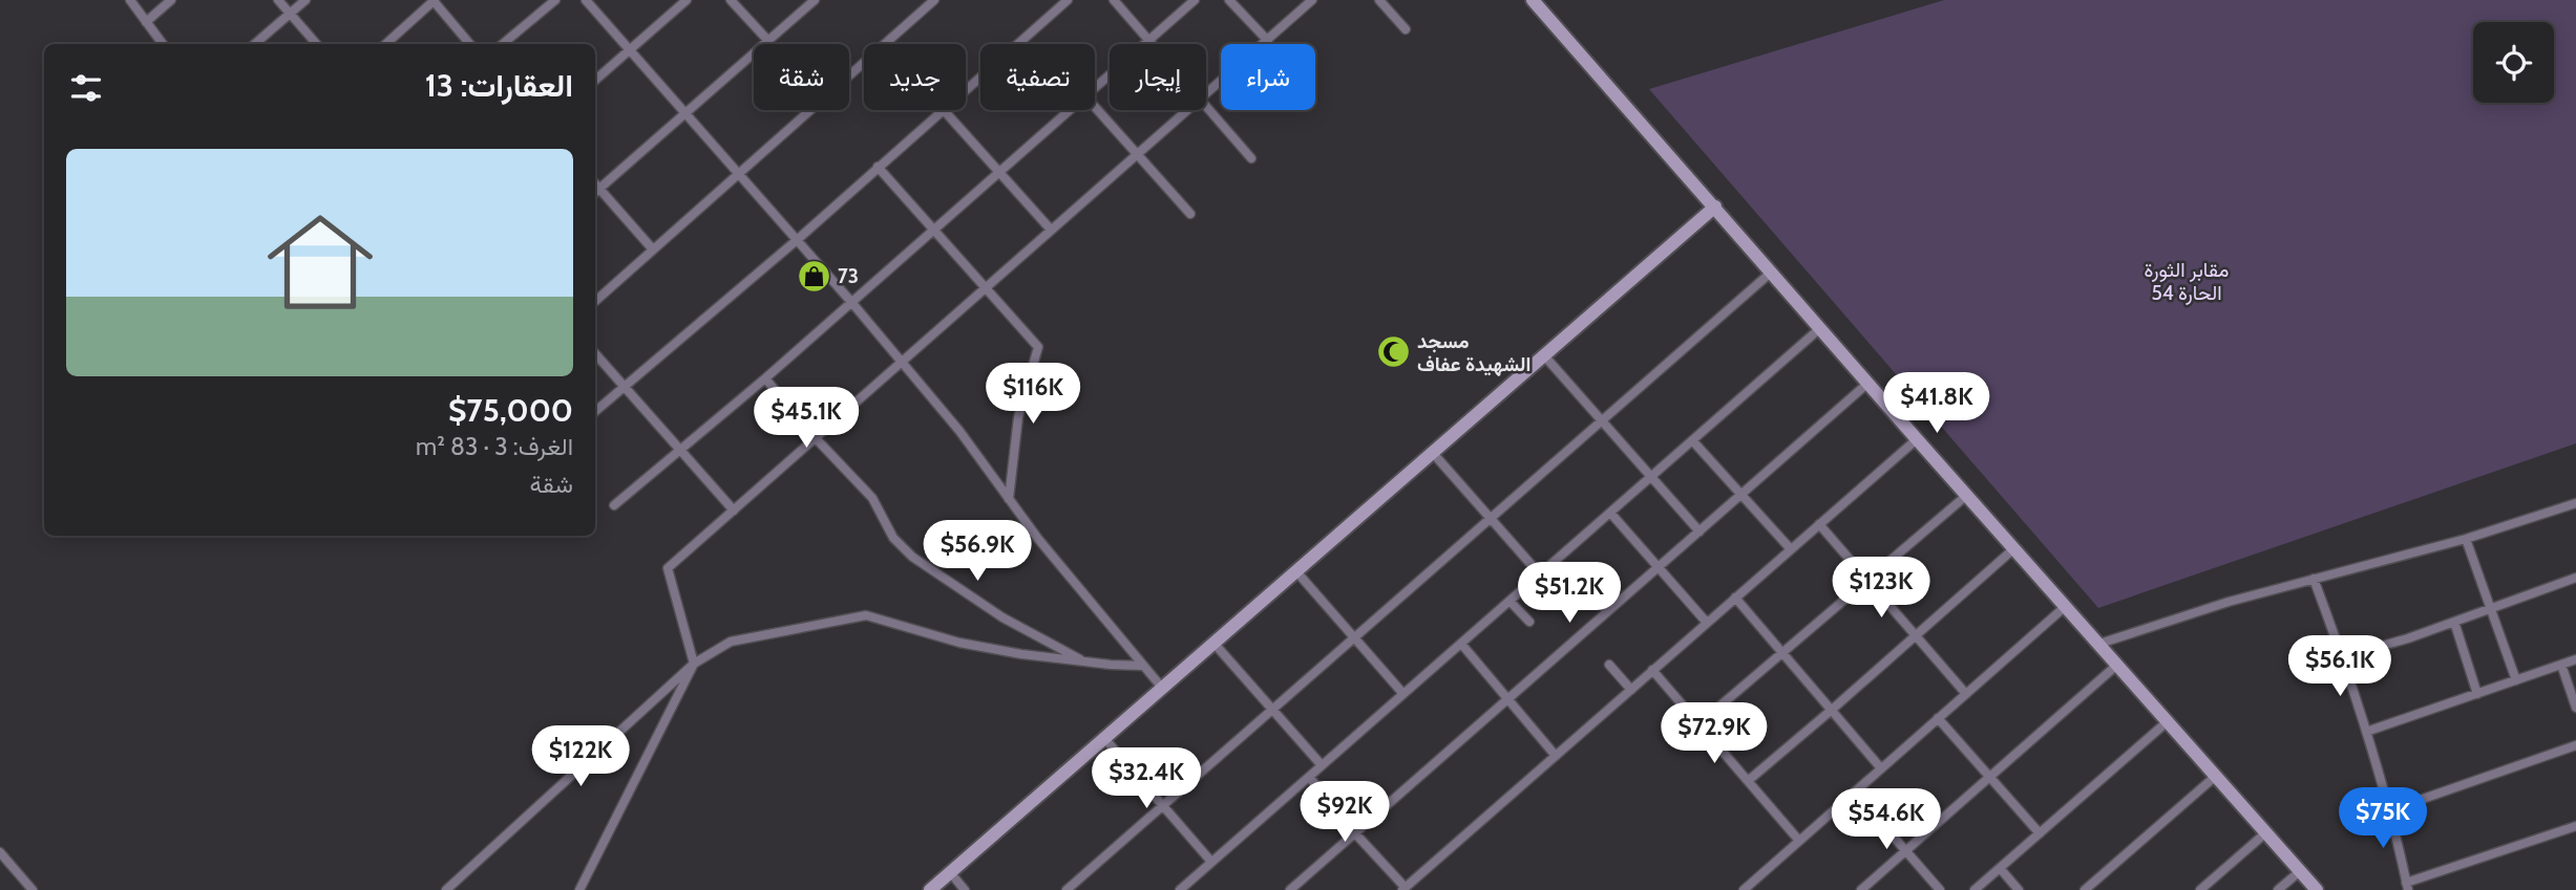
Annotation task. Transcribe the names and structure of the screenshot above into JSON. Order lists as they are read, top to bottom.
{
  "parks": ["مقابر الثورة الحارة 54"],
  "places": {
    "shop": ["73"],
    "mosque": ["مسجد الشهيدة عفاف"]
  },
  "page": {
    "chip": [
      "شراء",
      "إيجار",
      "تصفية",
      "جديد",
      "شقة"
    ],
    "heading": "العقارات: 13",
    "list": [
      {
        "name": "$75,000",
        "note": "الغرف: 3 · 83 m² · شقة"
      }
    ],
    "price": [
      "$116K",
      "$41.8K",
      "$45.1K",
      "$56.9K",
      "$123K",
      "$51.2K",
      "$56.1K",
      "$72.9K",
      "$122K",
      "$32.4K",
      "$92K",
      "$75K",
      "$54.6K"
    ]
  }
}
